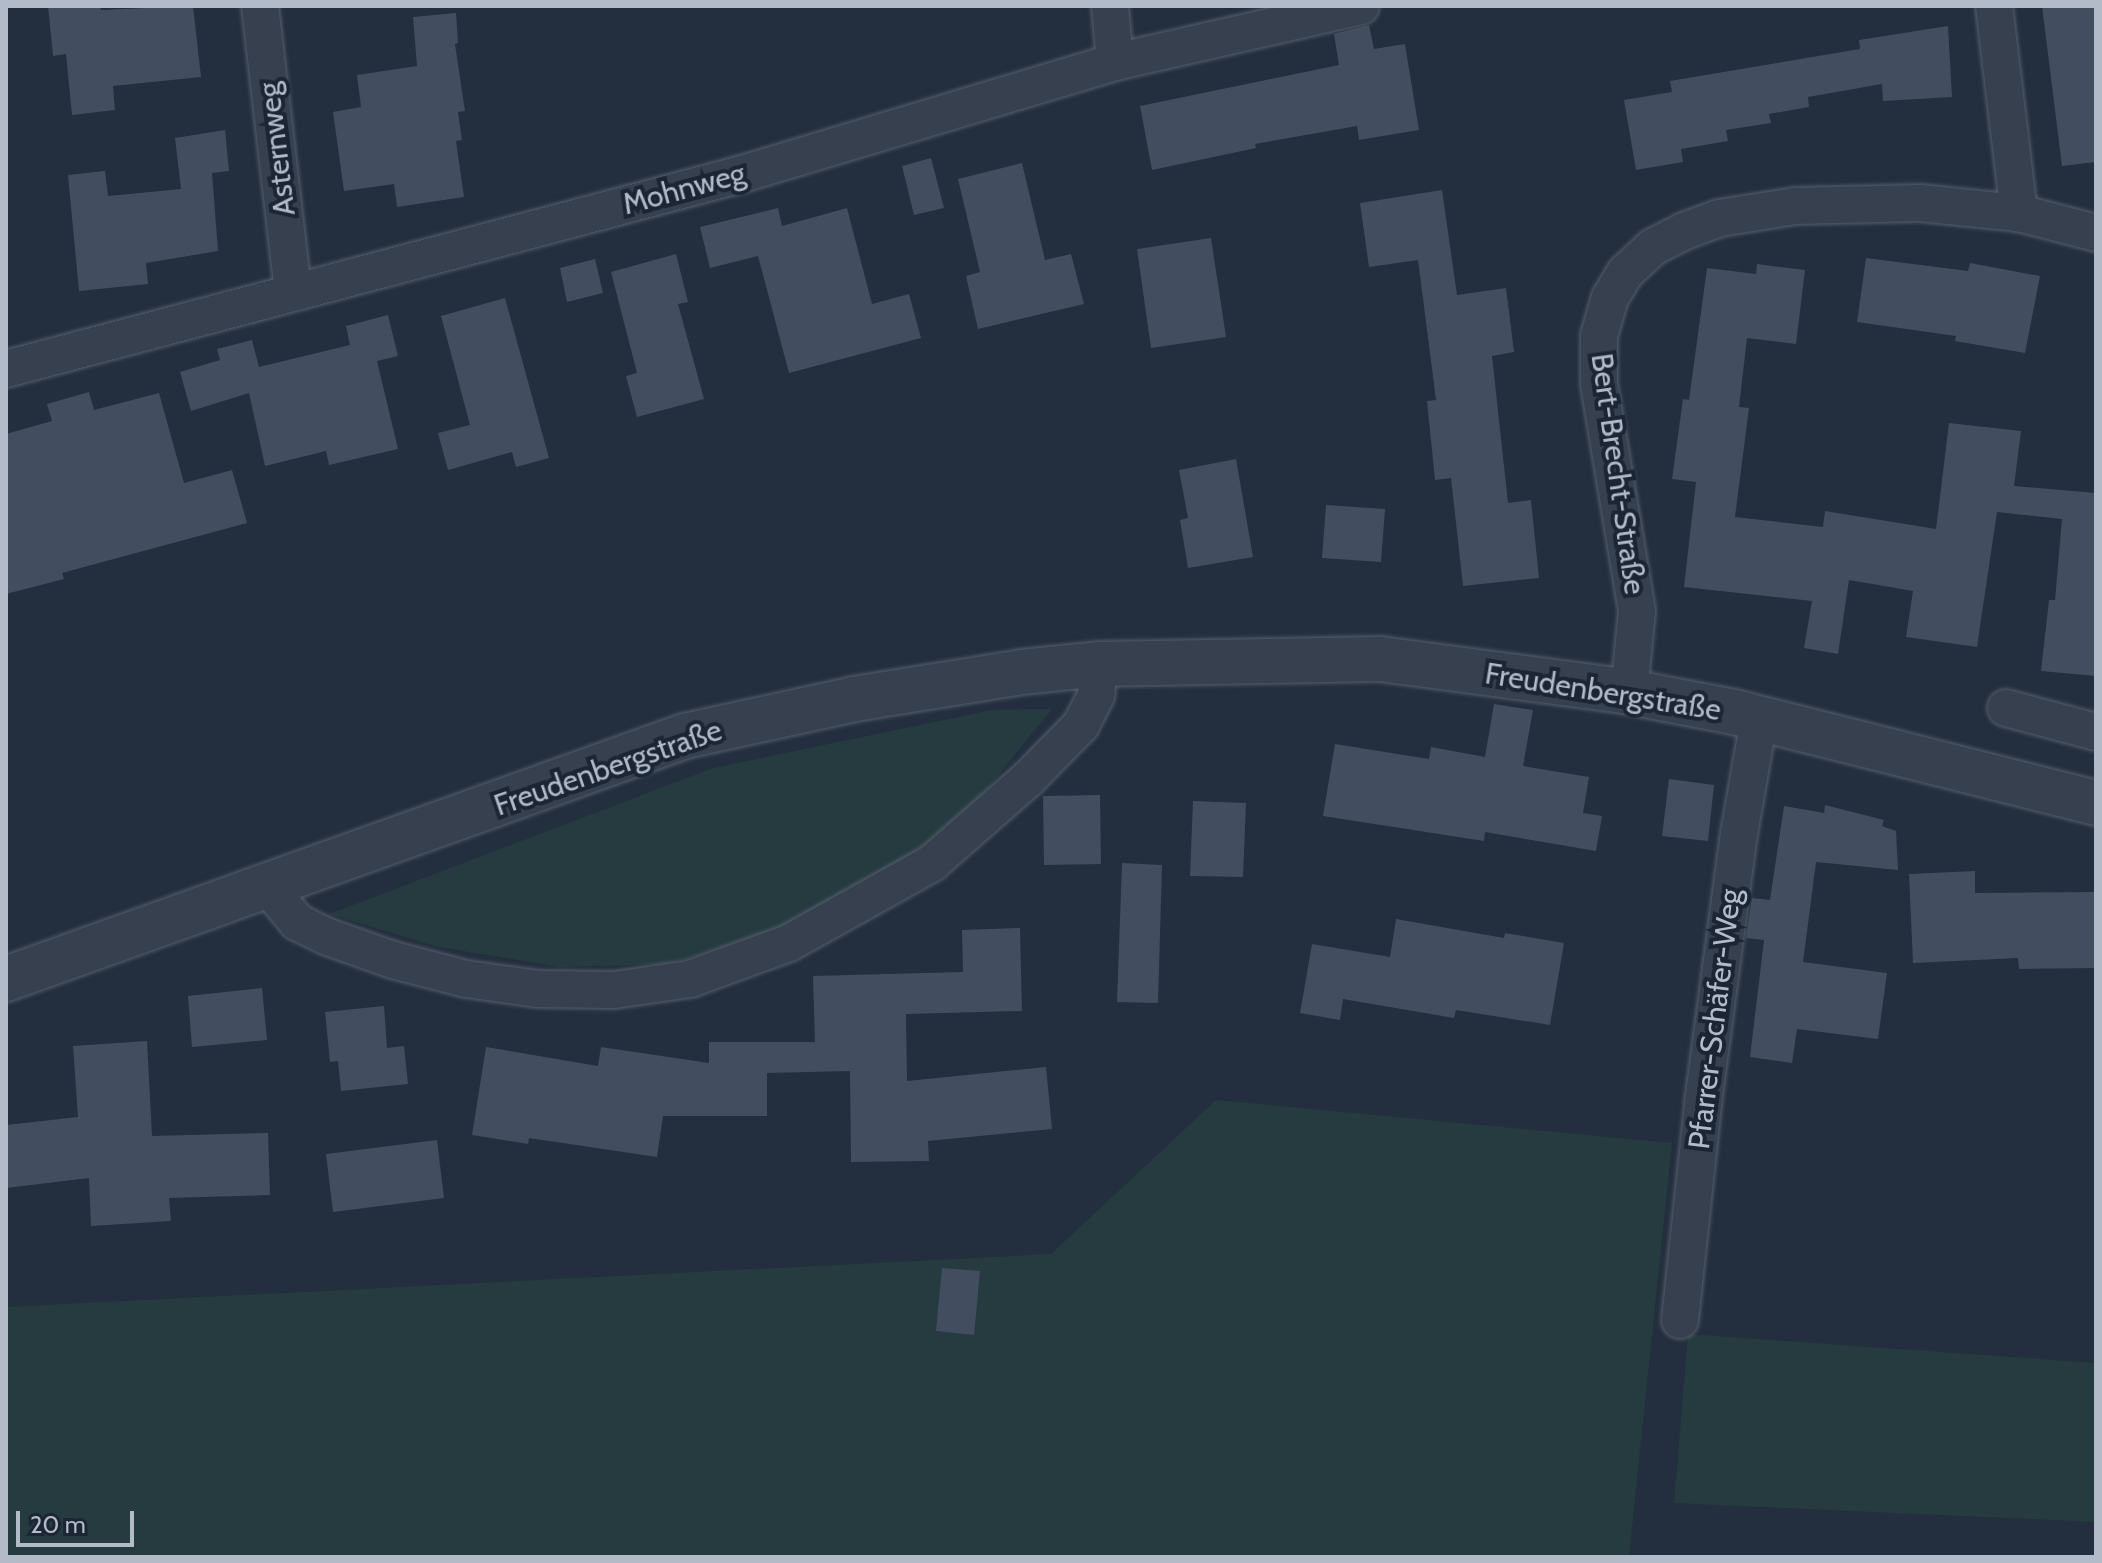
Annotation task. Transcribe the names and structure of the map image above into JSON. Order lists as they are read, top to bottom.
{
  "streets": {
    "street": [
      "Asternweg",
      "Mohnweg",
      "Bert-Brecht-Straße",
      "Freudenbergstraße",
      "Pfarrer-Schäfer-Weg"
    ]
  },
  "crossings": [
    ["Asternweg", "Mohnweg"],
    ["Bert-Brecht-Straße", "Freudenbergstraße"],
    ["Freudenbergstraße", "Pfarrer-Schäfer-Weg"]
  ],
  "scale_bar": "20 m"
}
